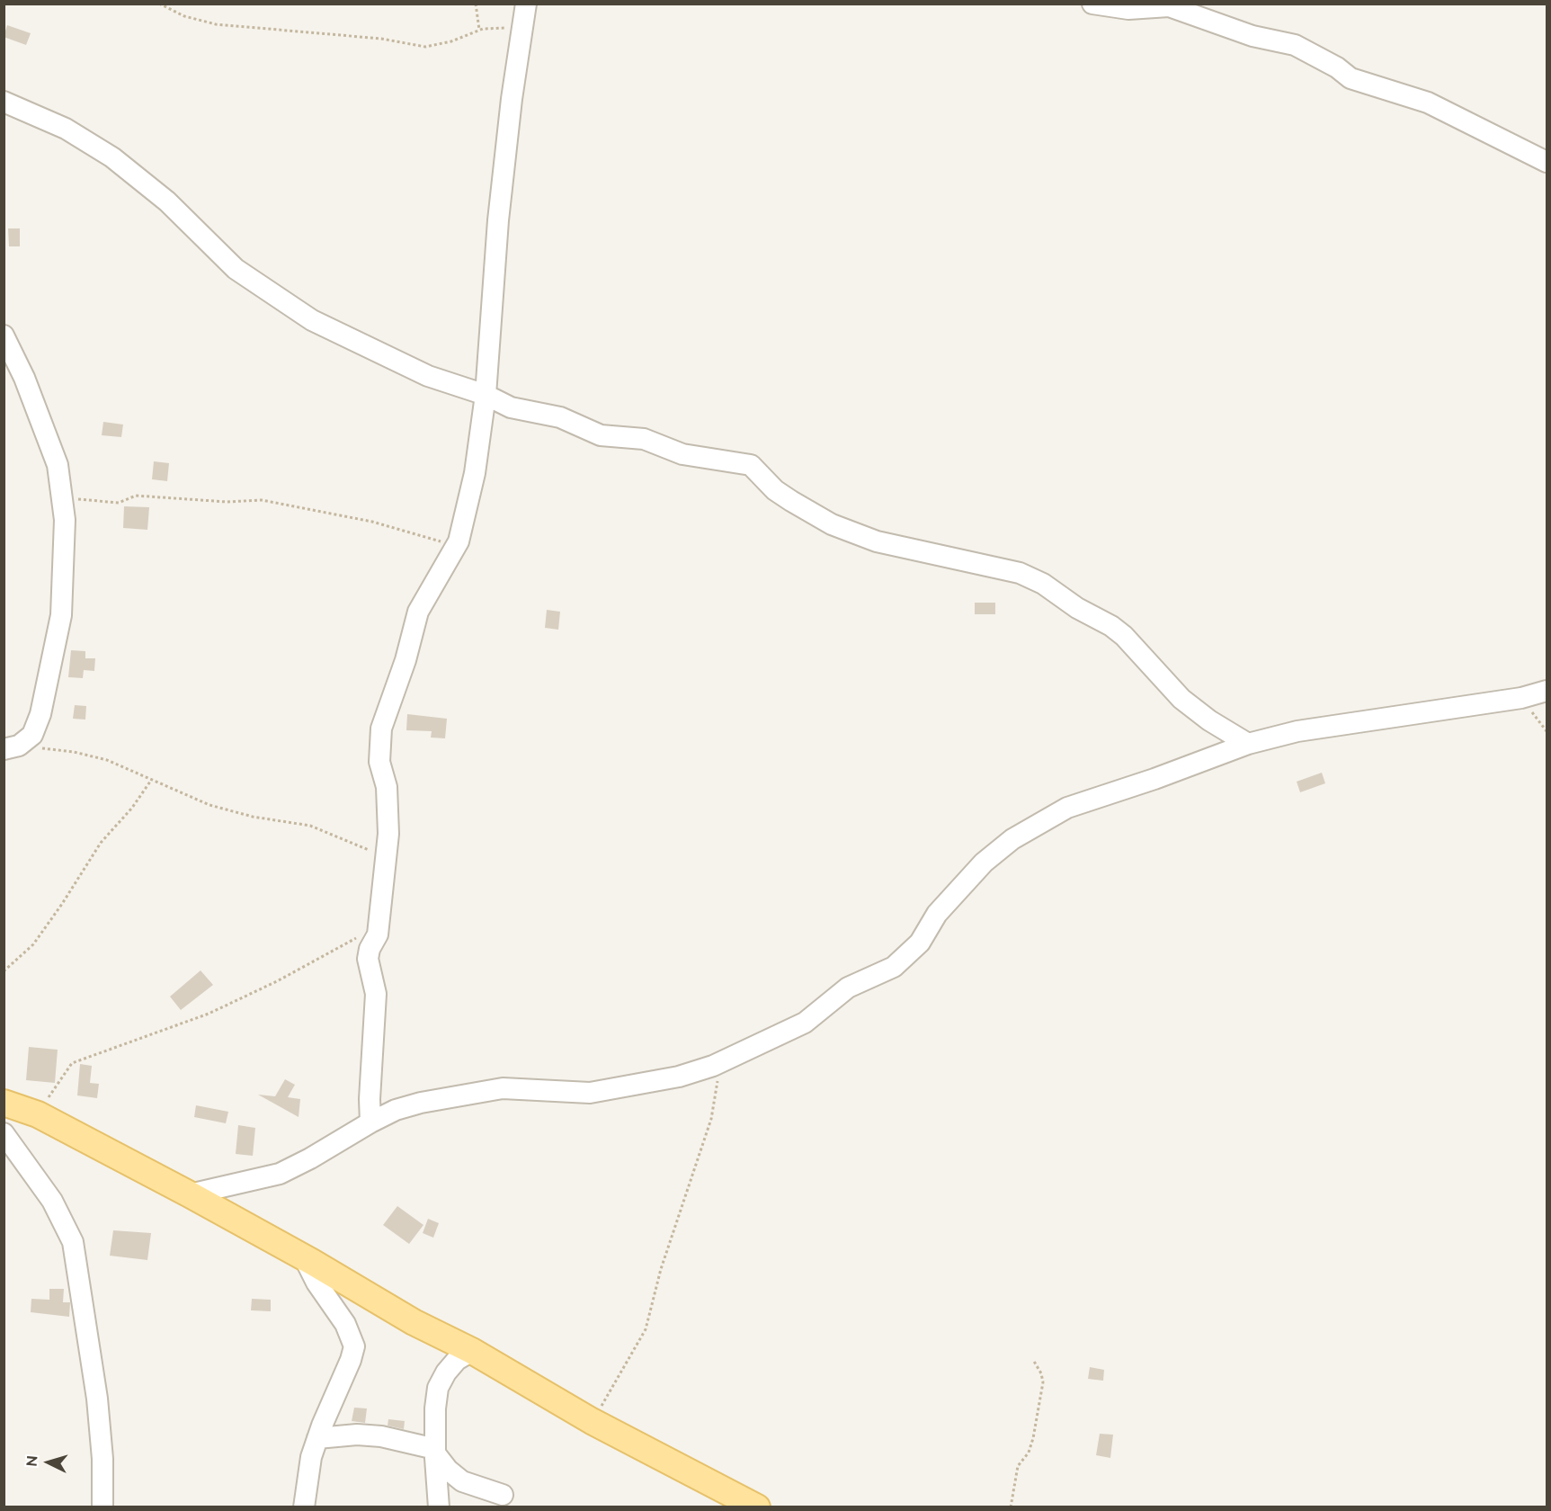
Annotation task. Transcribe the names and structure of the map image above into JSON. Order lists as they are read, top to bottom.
{
  "north": "left"
}
